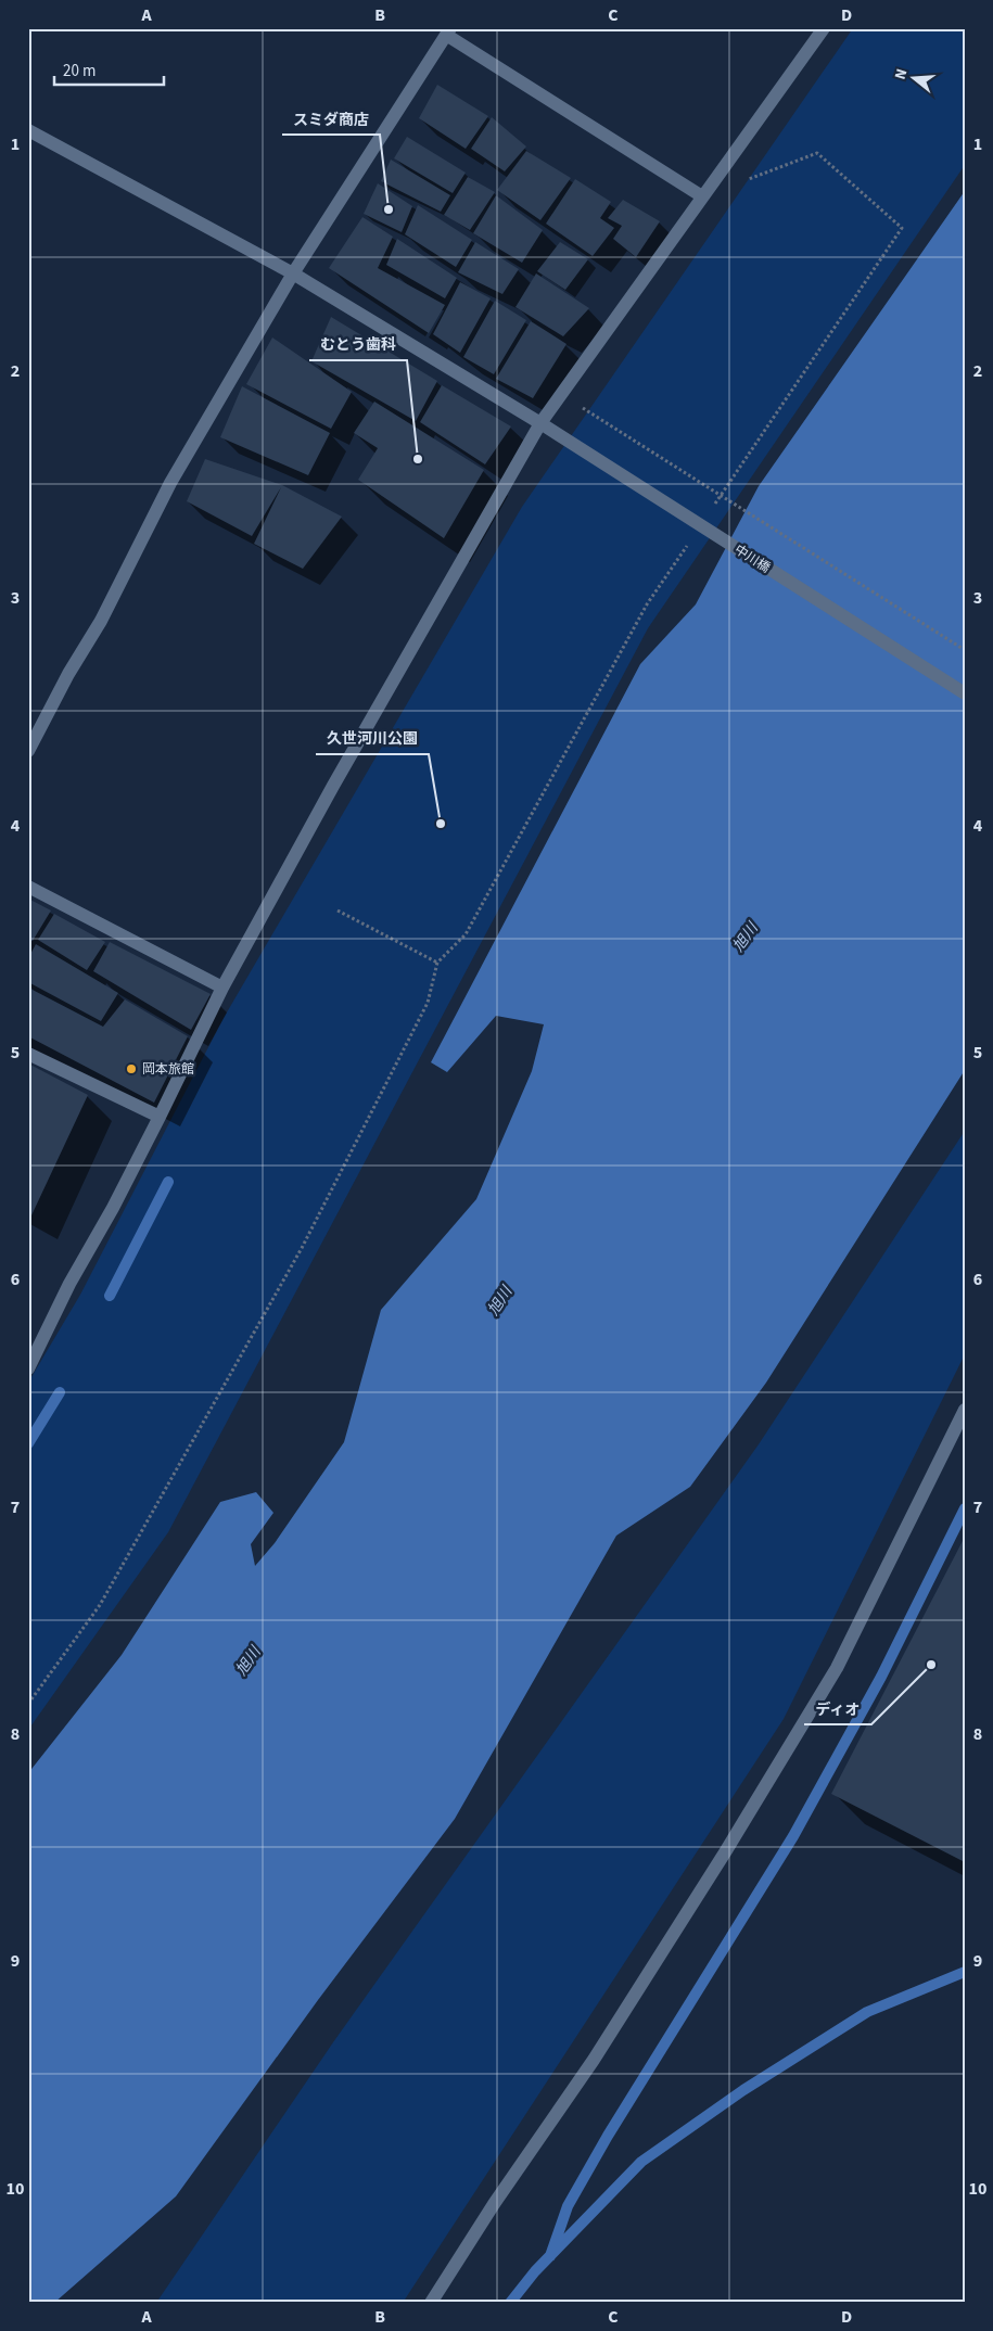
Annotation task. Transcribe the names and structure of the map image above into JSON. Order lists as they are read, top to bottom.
{
  "streets": {
    "street": ["中川橋"]
  },
  "water": ["旭川"],
  "places": [
    "スミダ商店",
    "むとう歯科",
    "久世河川公園",
    "岡本旅館",
    "ディオ"
  ],
  "scale_bar": "20 m",
  "north": "left",
  "grid": {
    "columns": [
      "A",
      "B",
      "C",
      "D"
    ],
    "rows": [
      "1",
      "2",
      "3",
      "4",
      "5",
      "6",
      "7",
      "8",
      "9",
      "10"
    ]
  }
}
